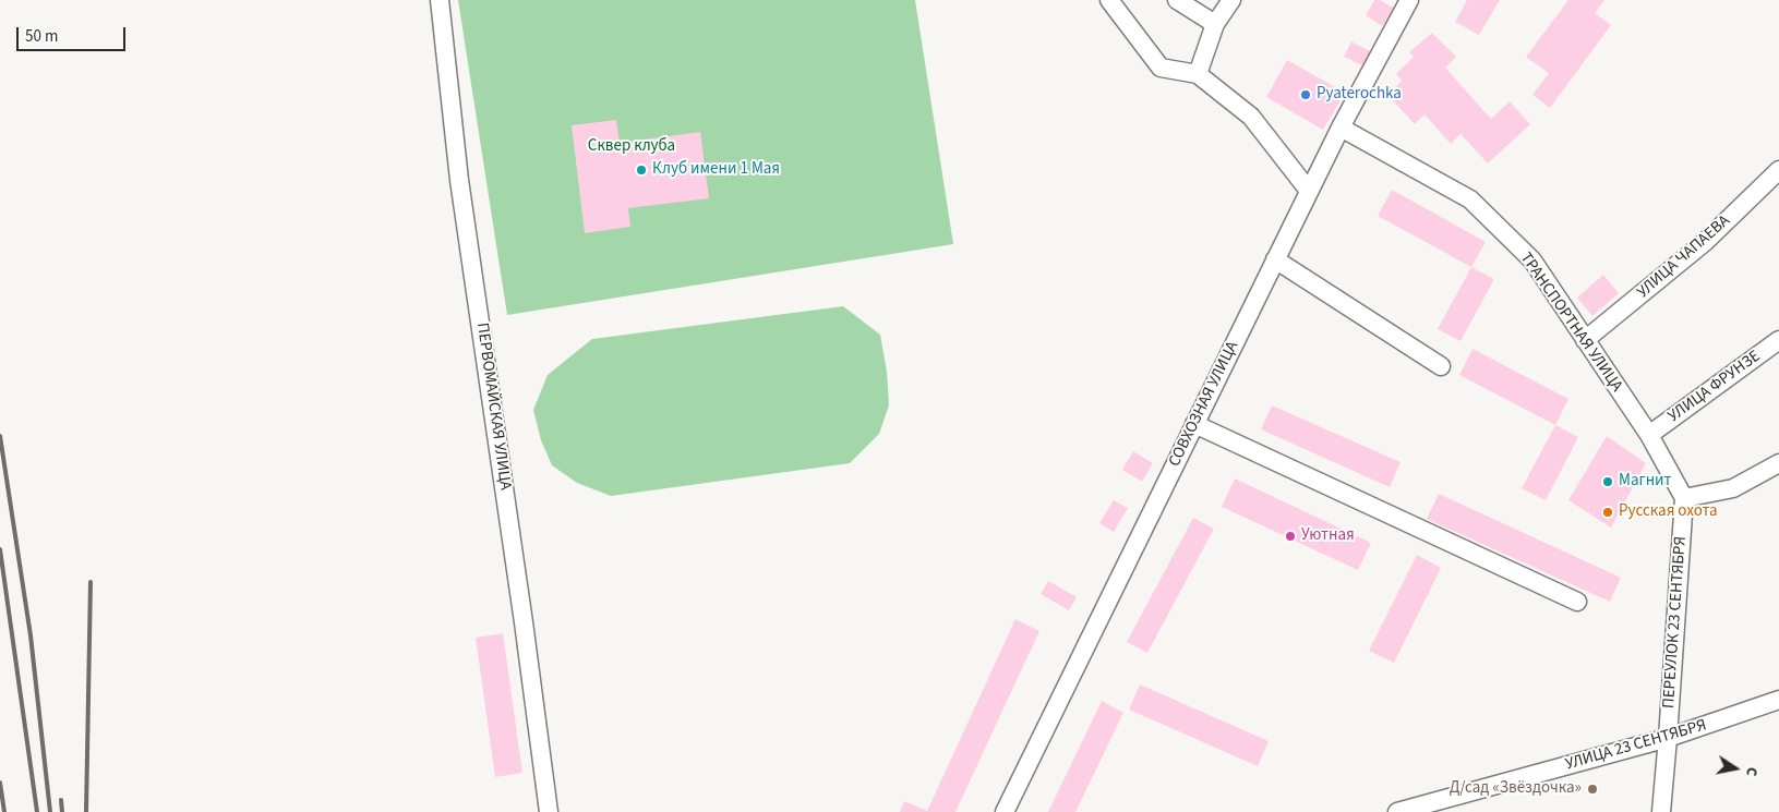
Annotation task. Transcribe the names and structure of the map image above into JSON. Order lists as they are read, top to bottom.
{
  "streets": {
    "street": [
      "УЛИЦА ЧАПАЕВА",
      "ТРАНСПОРТНАЯ УЛИЦА",
      "УЛИЦА ФРУНЗЕ",
      "СОВХОЗНАЯ УЛИЦА",
      "ПЕРВОМАЙСКАЯ УЛИЦА",
      "ПЕРЕУЛОК 23 СЕНТЯБРЯ",
      "УЛИЦА 23 СЕНТЯБРЯ"
    ]
  },
  "crossings": [
    ["УЛИЦА ЧАПАЕВА", "ТРАНСПОРТНАЯ УЛИЦА"],
    ["ТРАНСПОРТНАЯ УЛИЦА", "УЛИЦА ФРУНЗЕ"],
    ["ТРАНСПОРТНАЯ УЛИЦА", "СОВХОЗНАЯ УЛИЦА"],
    ["ТРАНСПОРТНАЯ УЛИЦА", "ПЕРЕУЛОК 23 СЕНТЯБРЯ"],
    ["ПЕРЕУЛОК 23 СЕНТЯБРЯ", "УЛИЦА 23 СЕНТЯБРЯ"]
  ],
  "parks": ["Сквер клуба"],
  "places": [
    "Pyaterochka",
    "Клуб имени 1 Мая",
    "Магнит",
    "Русская охота",
    "Уютная",
    "Д/сад «Звёздочка»"
  ],
  "scale_bar": "50 m",
  "north": "right"
}
